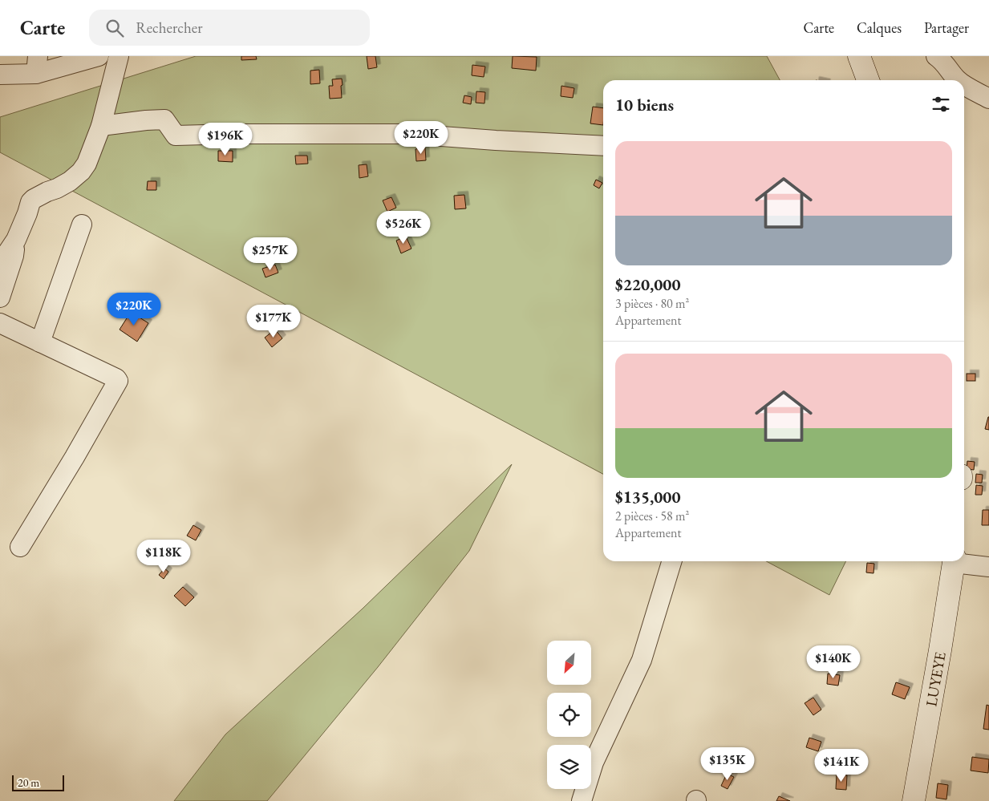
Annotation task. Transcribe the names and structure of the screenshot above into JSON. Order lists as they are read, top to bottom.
{
  "streets": {
    "street": ["LUYEYE"]
  },
  "scale_bar": "20 m",
  "north": "bottom left",
  "page": {
    "header": "Carte",
    "search": "Rechercher",
    "nav": ["Carte", "Calques", "Partager"],
    "heading": "10 biens",
    "price": [
      "$220K",
      "$196K",
      "$526K",
      "$257K",
      "$220K",
      "$177K",
      "$118K",
      "$140K",
      "$135K",
      "$141K"
    ],
    "list": [
      {
        "name": "$220,000",
        "note": "3 pièces · 80 m² · Appartement"
      },
      {
        "name": "$135,000",
        "note": "2 pièces · 58 m² · Appartement"
      }
    ],
    "scale": "20 m"
  }
}
